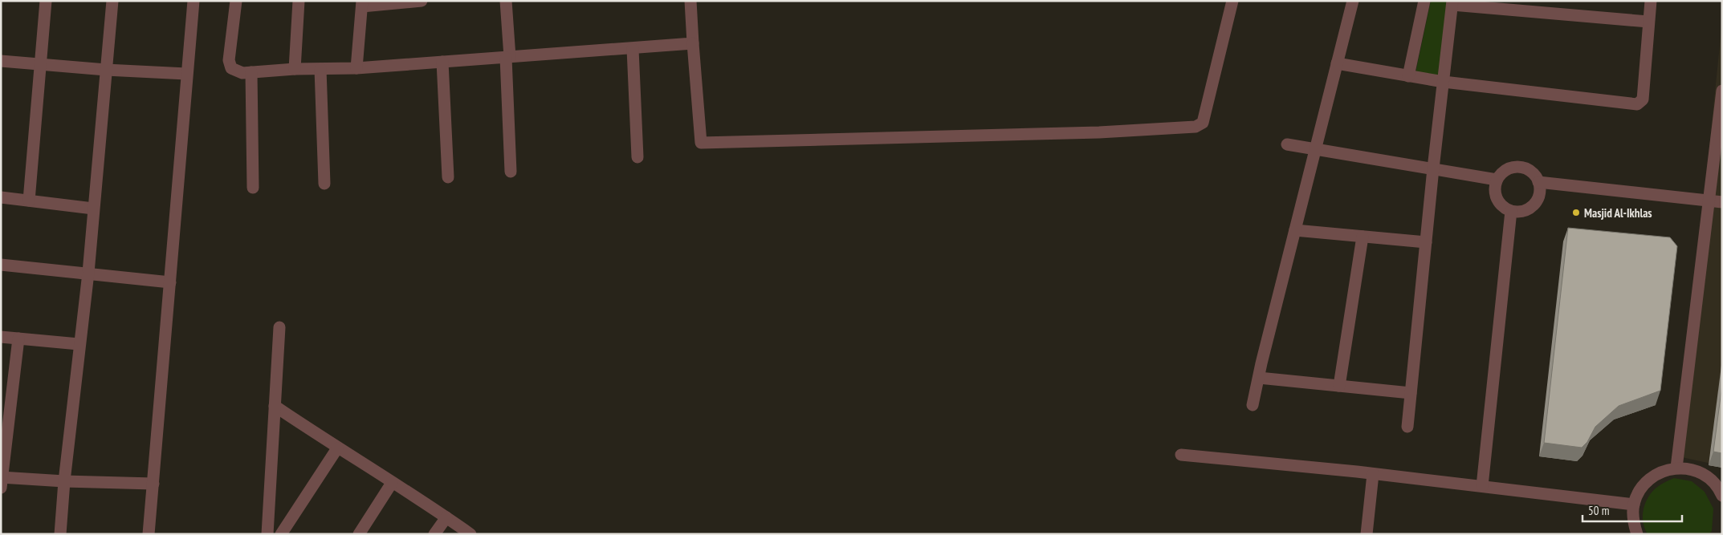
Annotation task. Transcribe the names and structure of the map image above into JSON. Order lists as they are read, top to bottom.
{
  "places": ["Masjid Al-Ikhlas"],
  "scale_bar": "50 m"
}
